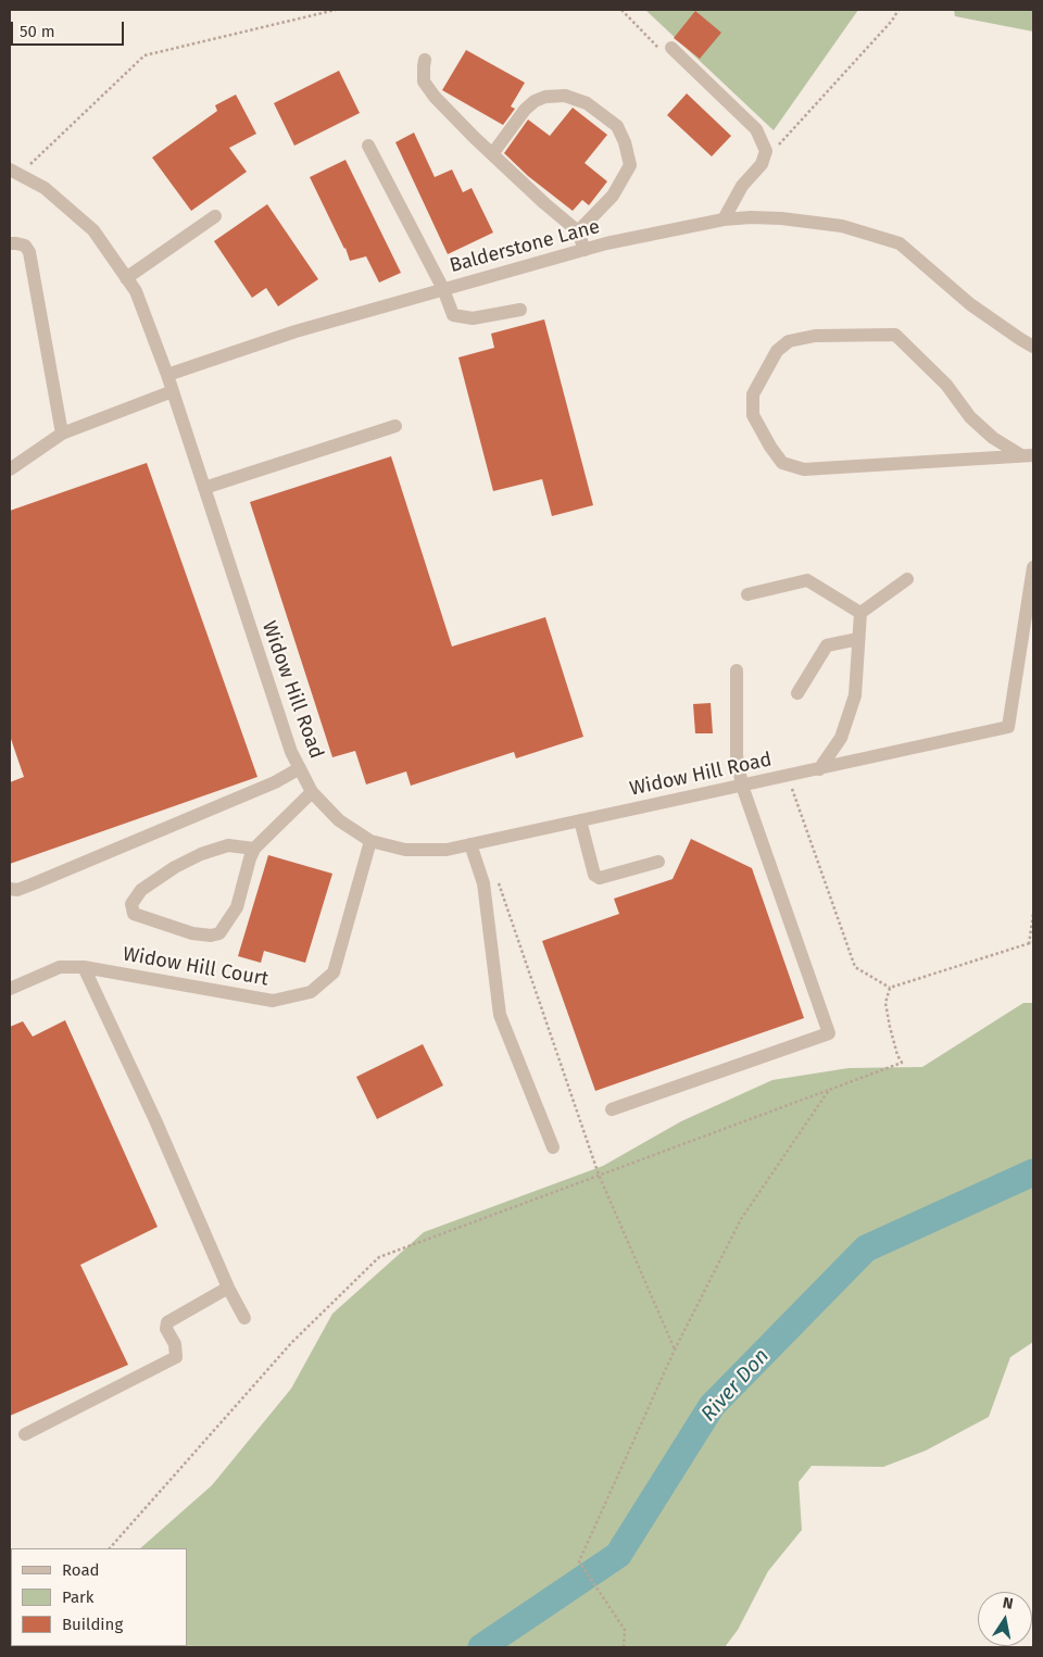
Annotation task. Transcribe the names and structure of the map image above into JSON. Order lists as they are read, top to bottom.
{
  "streets": {
    "street": ["Balderstone Lane", "Widow Hill Road", "Widow Hill Court"]
  },
  "crossings": [
    ["Balderstone Lane", "Widow Hill Road"],
    ["Widow Hill Road", "Widow Hill Court"]
  ],
  "water": ["River Don"],
  "legend": ["Road", "Park", "Building"],
  "scale_bar": "50 m",
  "north": "top"
}
